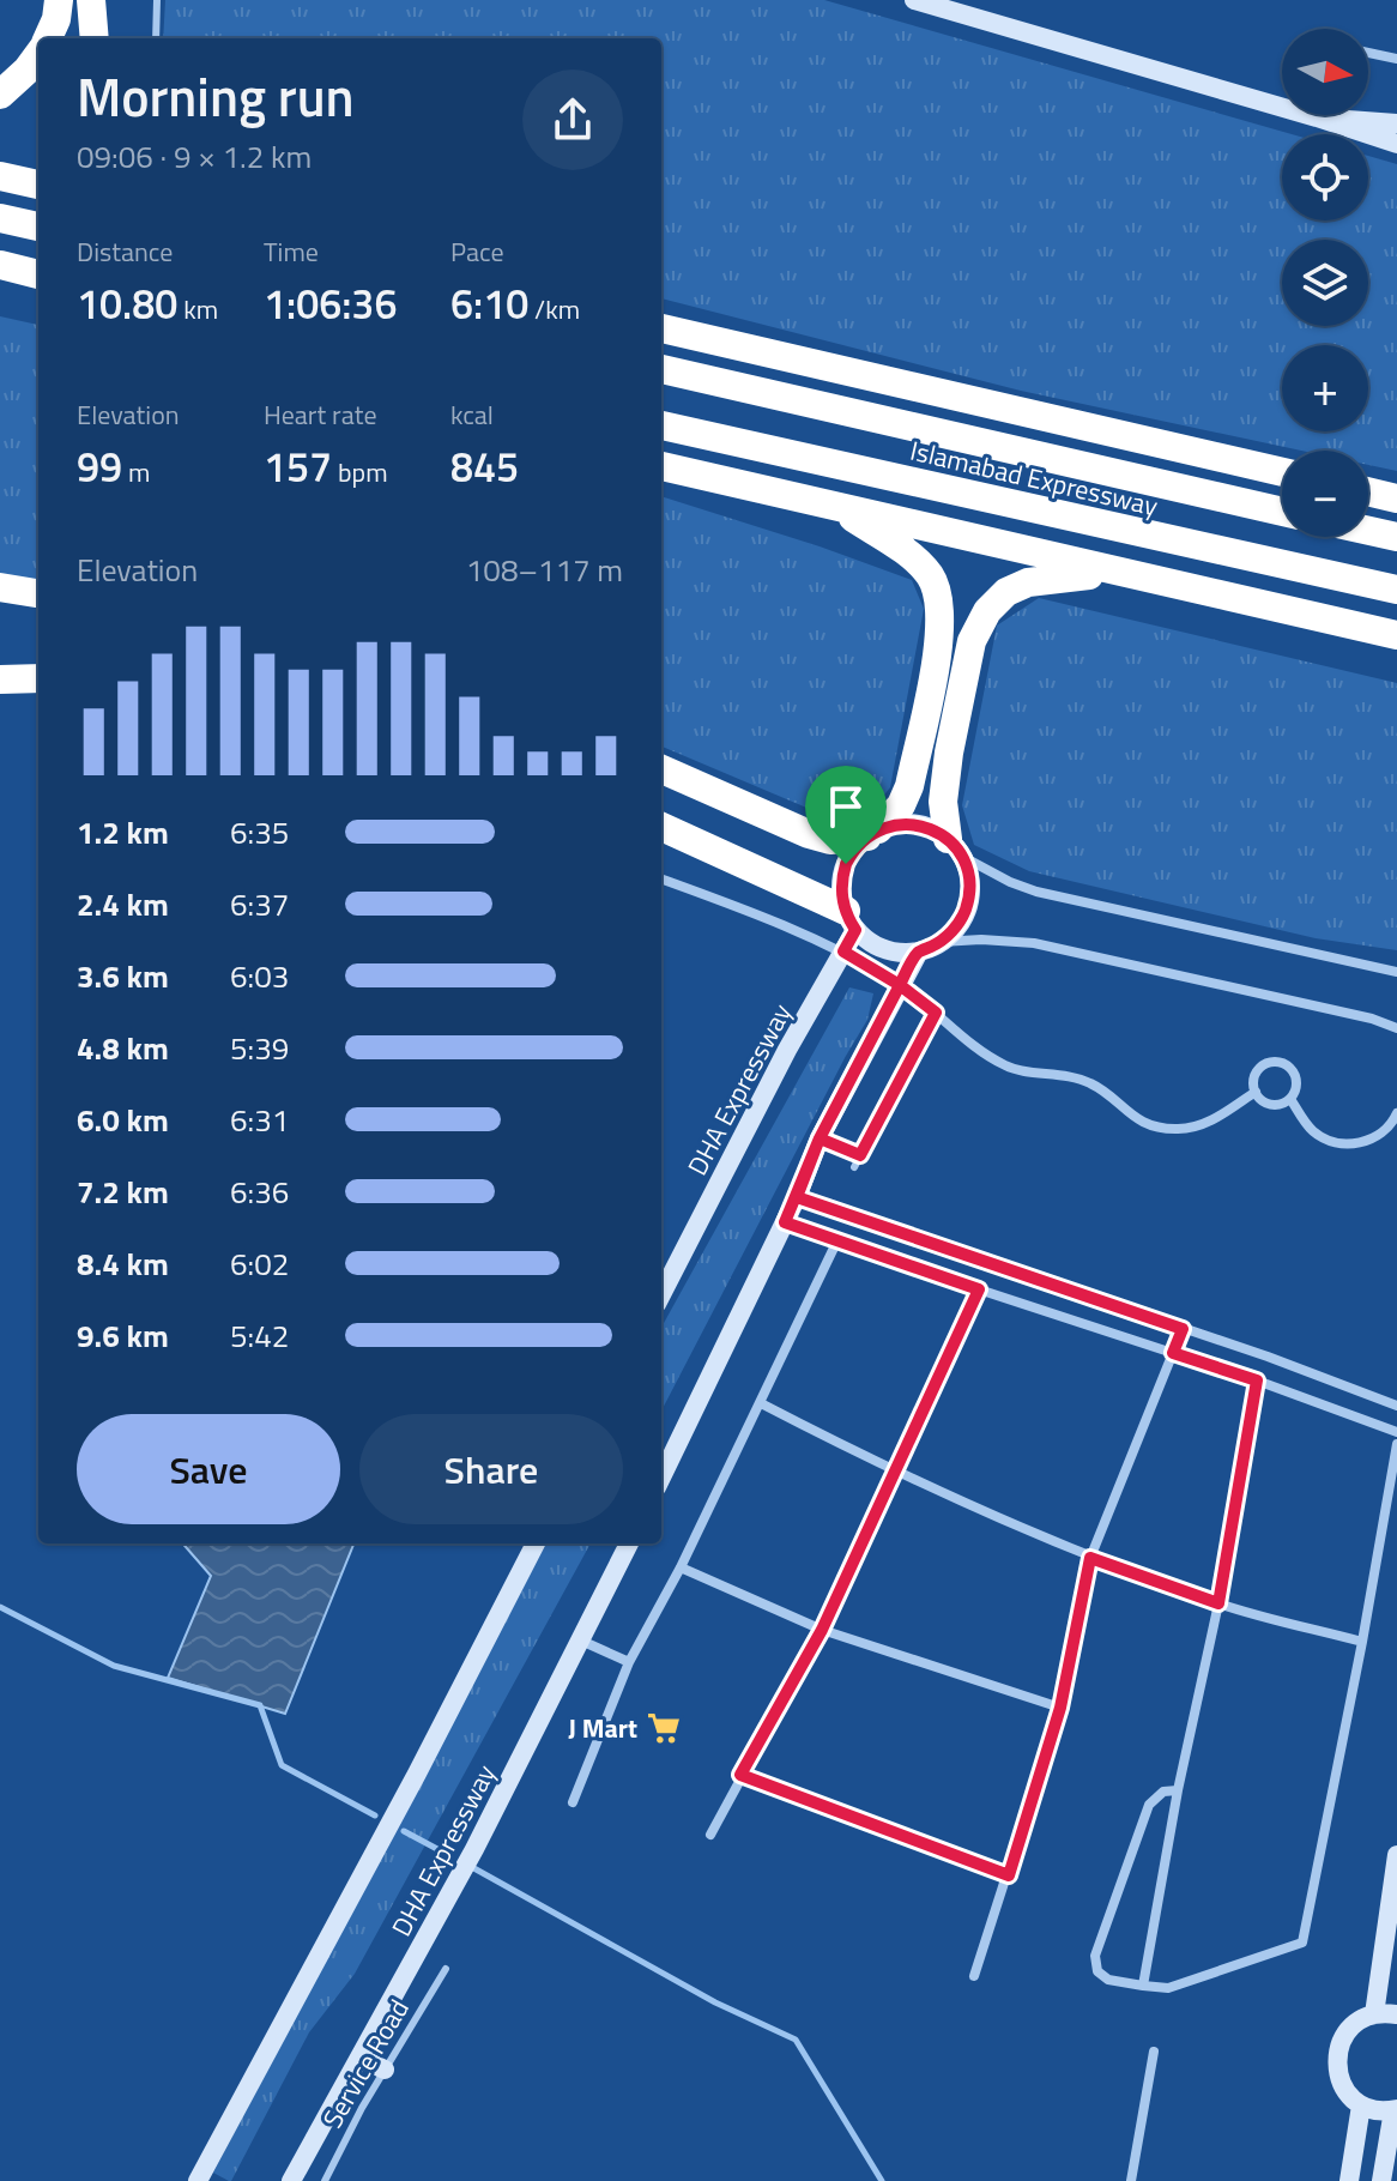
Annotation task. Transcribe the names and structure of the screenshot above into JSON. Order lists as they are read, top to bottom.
{
  "streets": {
    "highway": ["Islamabad Expressway"],
    "main road": ["DHA Expressway"],
    "lane": ["Service Road"]
  },
  "places": {
    "supermarket": ["J Mart"]
  },
  "north": "right",
  "page": {
    "map_buttons": ["+", "−"],
    "heading": ["Morning run", "09:06 · 9 × 1.2 km"],
    "stats": [
      ["Distance", "10.80 km"],
      ["Time", "1:06:36"],
      ["Pace", "6:10 /km"],
      ["Elevation", "99 m"],
      ["Heart rate", "157 bpm"],
      ["kcal", "845"]
    ],
    "chart": ["Elevation", "108–117 m"],
    "list": [
      {
        "name": "1.2 km",
        "note": "6:35"
      },
      {
        "name": "2.4 km",
        "note": "6:37"
      },
      {
        "name": "3.6 km",
        "note": "6:03"
      },
      {
        "name": "4.8 km",
        "note": "5:39"
      },
      {
        "name": "6.0 km",
        "note": "6:31"
      },
      {
        "name": "7.2 km",
        "note": "6:36"
      },
      {
        "name": "8.4 km",
        "note": "6:02"
      },
      {
        "name": "9.6 km",
        "note": "5:42"
      }
    ],
    "buttons": ["Save", "Share"]
  }
}
